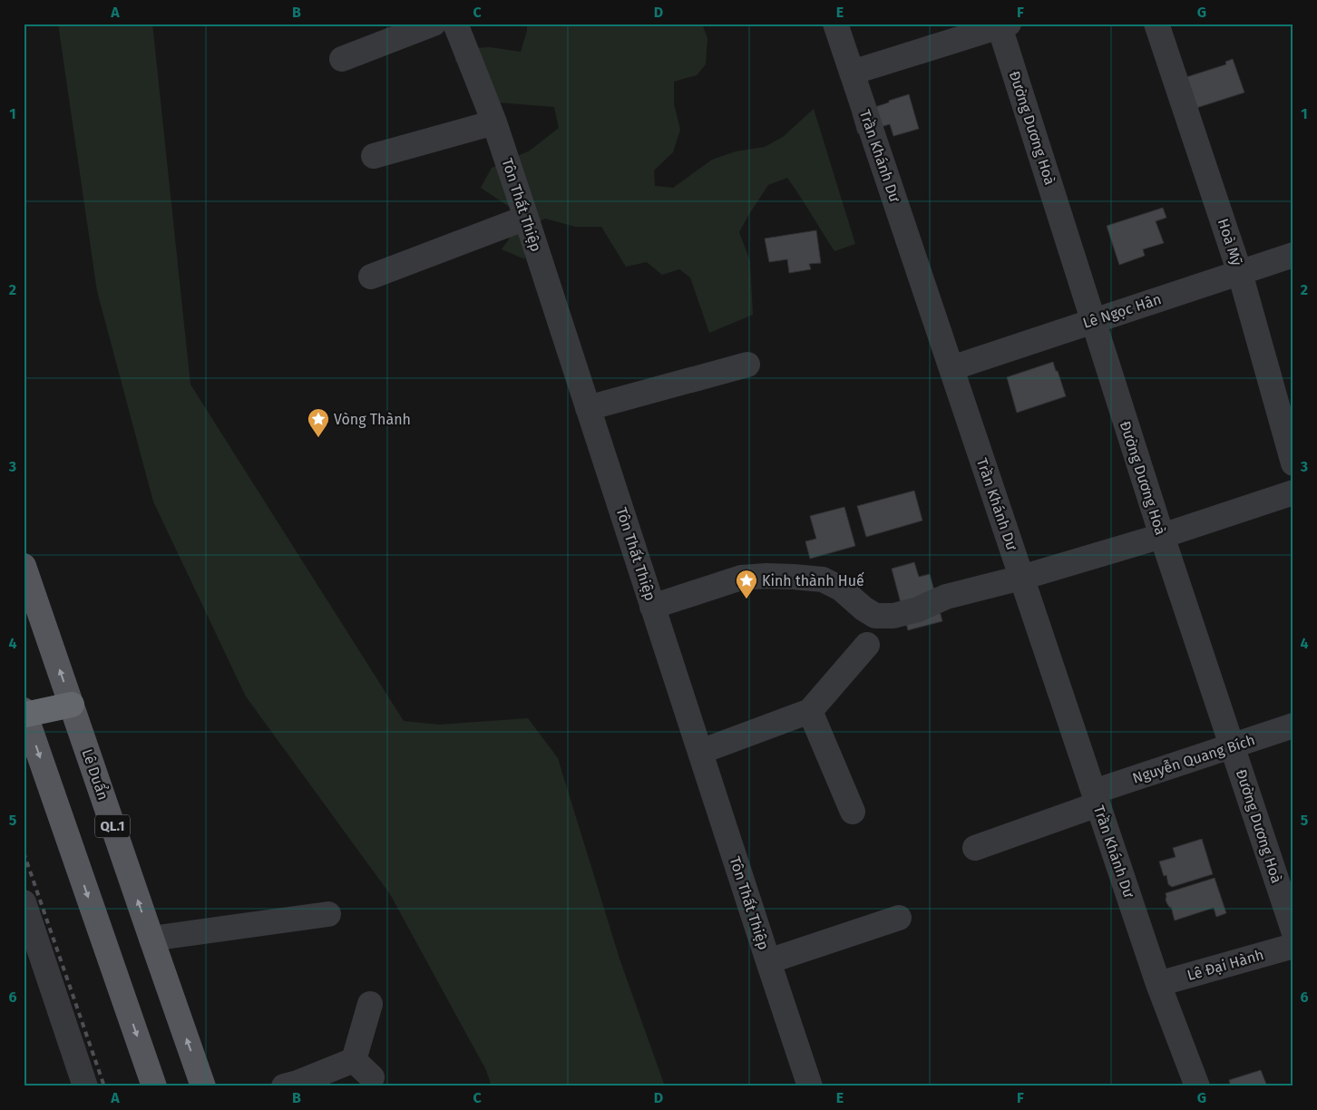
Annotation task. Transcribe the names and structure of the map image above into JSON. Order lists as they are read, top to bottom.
{
  "streets": {
    "main road": ["Lê Duẩn", "QL.1"],
    "street": [
      "Đường Dương Hoà",
      "Trần Khánh Dư",
      "Tôn Thất Thiệp",
      "Hoà Mỹ",
      "Lê Ngọc Hân",
      "Nguyễn Quang Bích",
      "Lê Đại Hành"
    ]
  },
  "crossings": [
    ["Đường Dương Hoà", "Lê Ngọc Hân"],
    ["Đường Dương Hoà", "Nguyễn Quang Bích"],
    ["Trần Khánh Dư", "Lê Ngọc Hân"],
    ["Trần Khánh Dư", "Nguyễn Quang Bích"],
    ["Trần Khánh Dư", "Lê Đại Hành"],
    ["Hoà Mỹ", "Lê Ngọc Hân"]
  ],
  "places": {
    "place": ["Vòng Thành", "Kinh thành Huế"]
  },
  "grid": {
    "columns": [
      "A",
      "B",
      "C",
      "D",
      "E",
      "F",
      "G"
    ],
    "rows": [
      "1",
      "2",
      "3",
      "4",
      "5",
      "6"
    ]
  }
}
